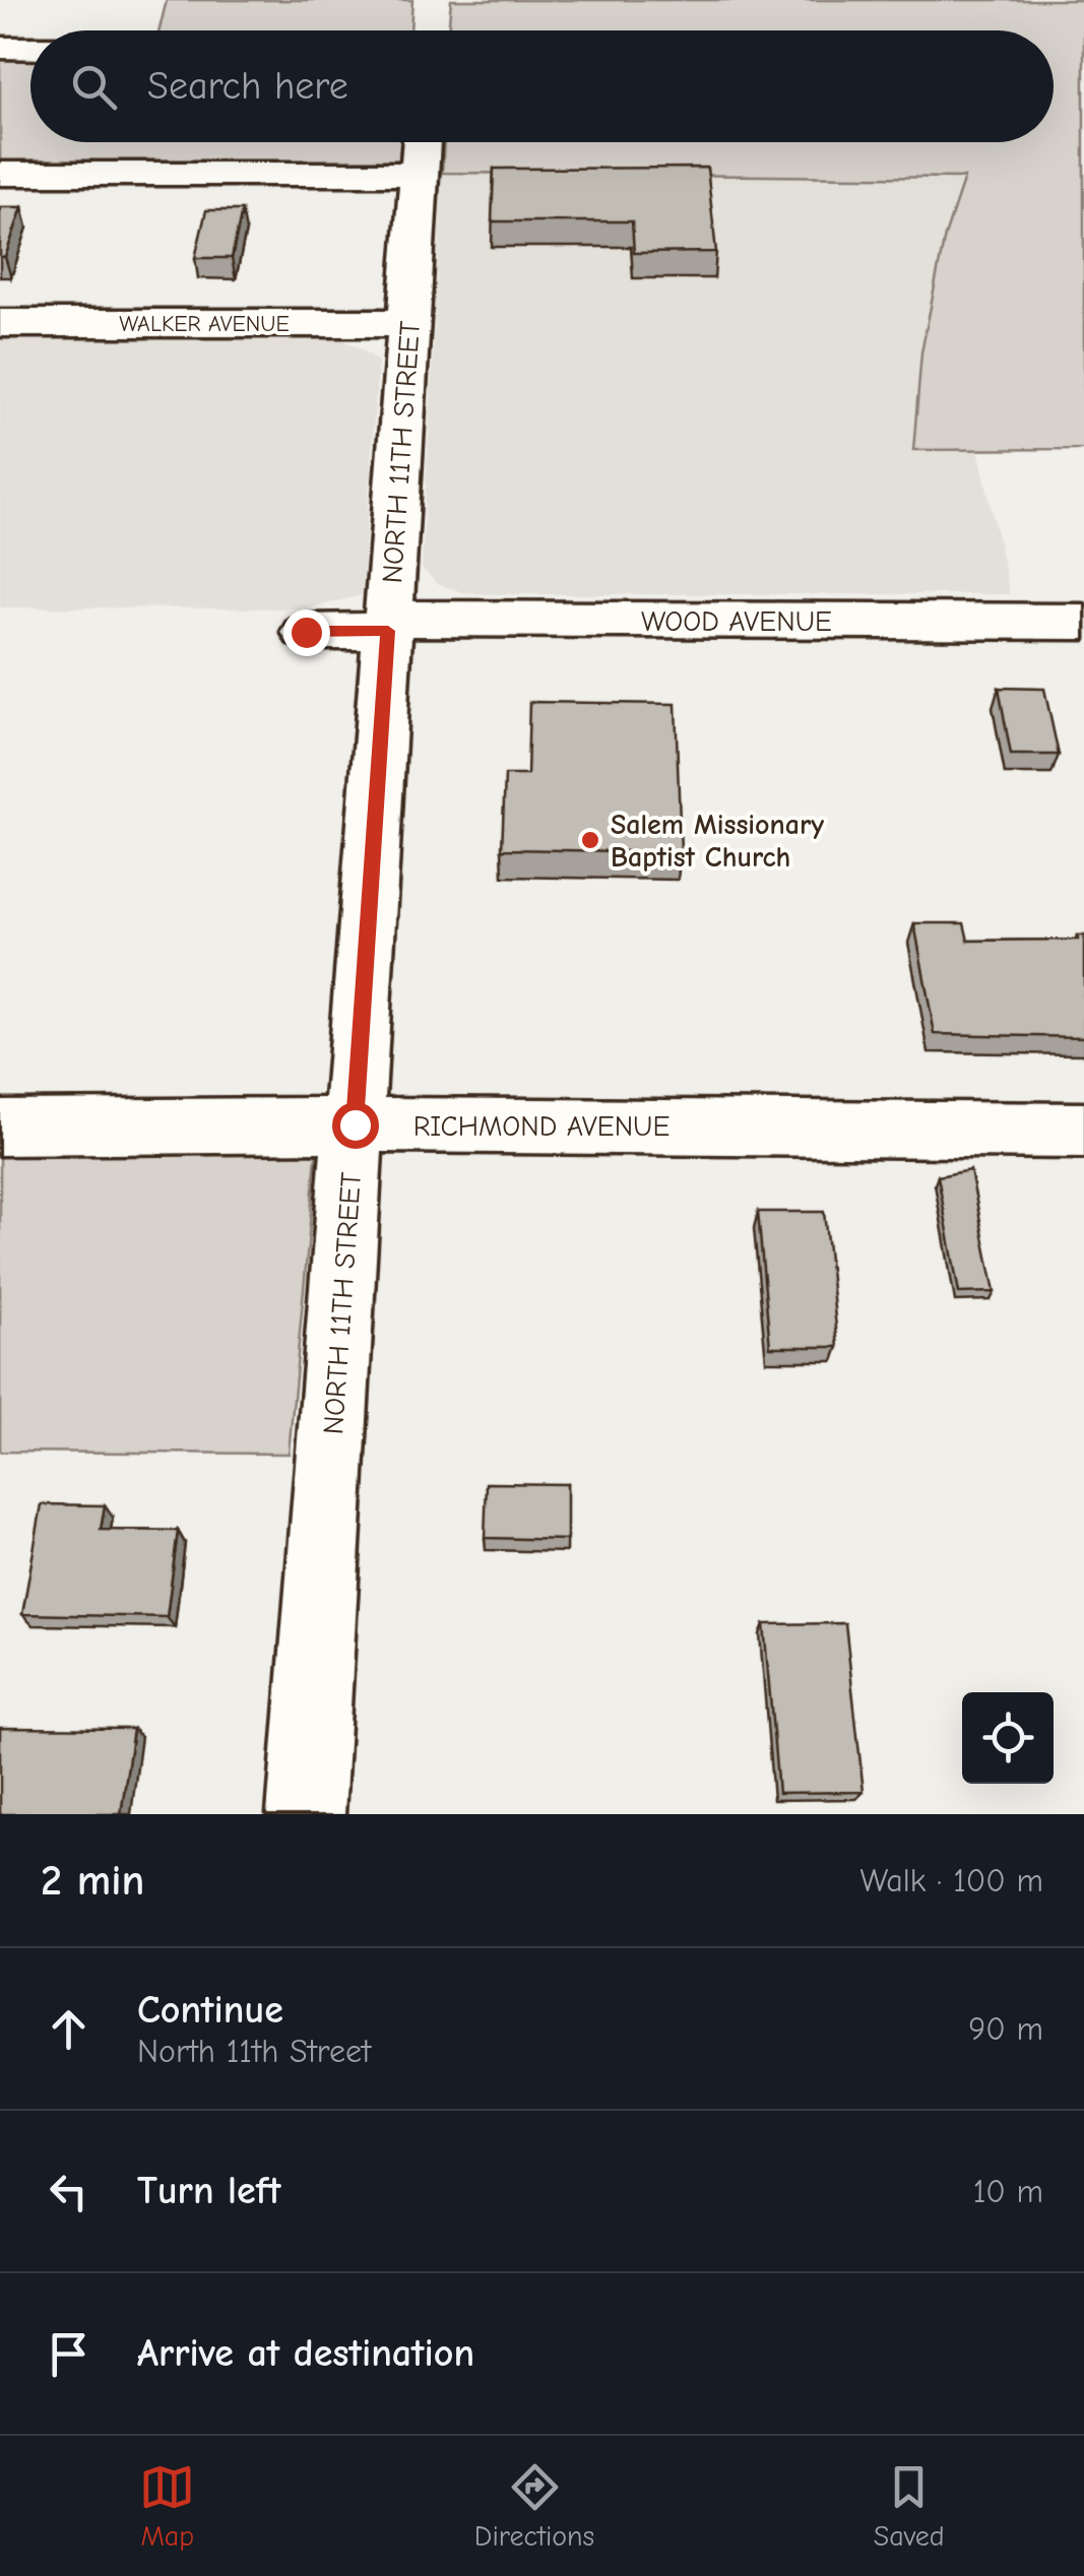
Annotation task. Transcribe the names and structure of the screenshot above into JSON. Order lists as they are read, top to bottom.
{
  "streets": {
    "street": [
      "WALKER AVENUE",
      "NORTH 11TH STREET",
      "WOOD AVENUE",
      "RICHMOND AVENUE"
    ]
  },
  "crossings": [
    ["WALKER AVENUE", "NORTH 11TH STREET"],
    ["NORTH 11TH STREET", "WOOD AVENUE"],
    ["NORTH 11TH STREET", "RICHMOND AVENUE"]
  ],
  "places": ["Salem Missionary Baptist Church"],
  "page": {
    "search": "Search here",
    "heading": ["2 min", "Walk · 100 m"],
    "list": [
      ["Continue", "North 11th Street", "90 m"],
      ["Turn left", "10 m"],
      "Arrive at destination"
    ],
    "nav": ["Map", "Directions", "Saved"]
  }
}
